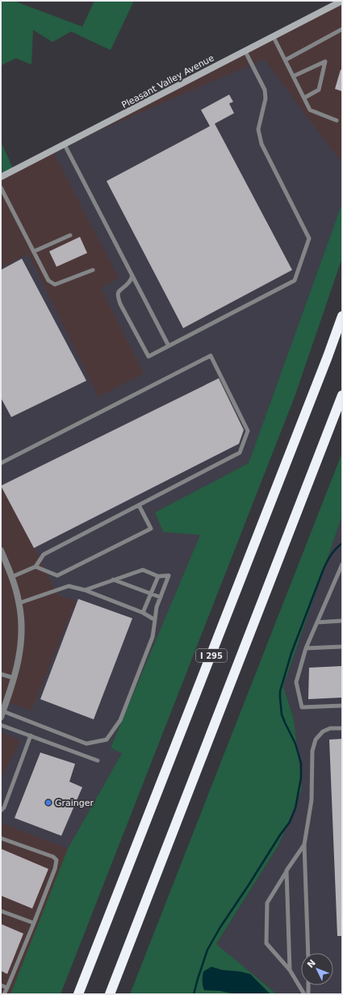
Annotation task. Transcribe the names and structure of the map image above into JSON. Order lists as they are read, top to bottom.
{
  "streets": {
    "highway": ["I 295"],
    "street": ["Pleasant Valley Avenue"]
  },
  "places": ["Grainger"],
  "north": "top left"
}
